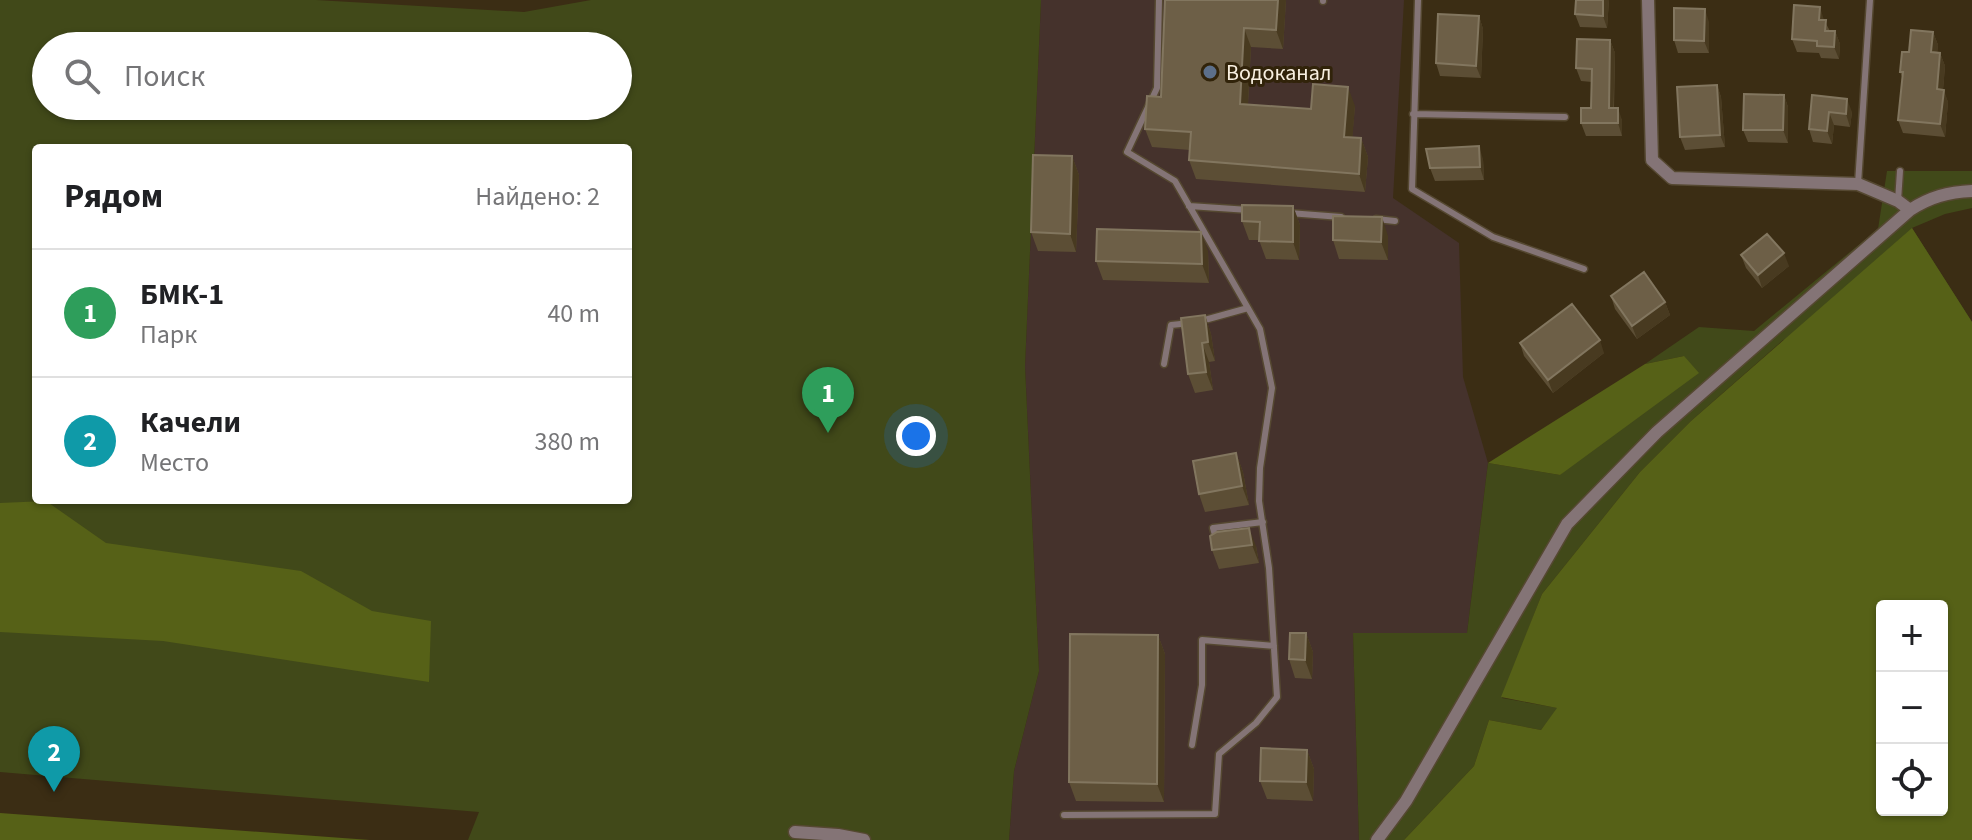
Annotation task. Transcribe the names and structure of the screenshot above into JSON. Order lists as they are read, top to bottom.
{
  "places": ["Водоканал"],
  "page": {
    "search": "Поиск",
    "heading": ["Рядом", "Найдено: 2"],
    "list": [
      {
        "mark": "1",
        "name": "БМК-1",
        "note": "Парк",
        "value": "40 m"
      },
      {
        "mark": "2",
        "name": "Качели",
        "note": "Место",
        "value": "380 m"
      }
    ],
    "pins": ["1", "2"],
    "map_buttons": ["+", "−"]
  }
}
